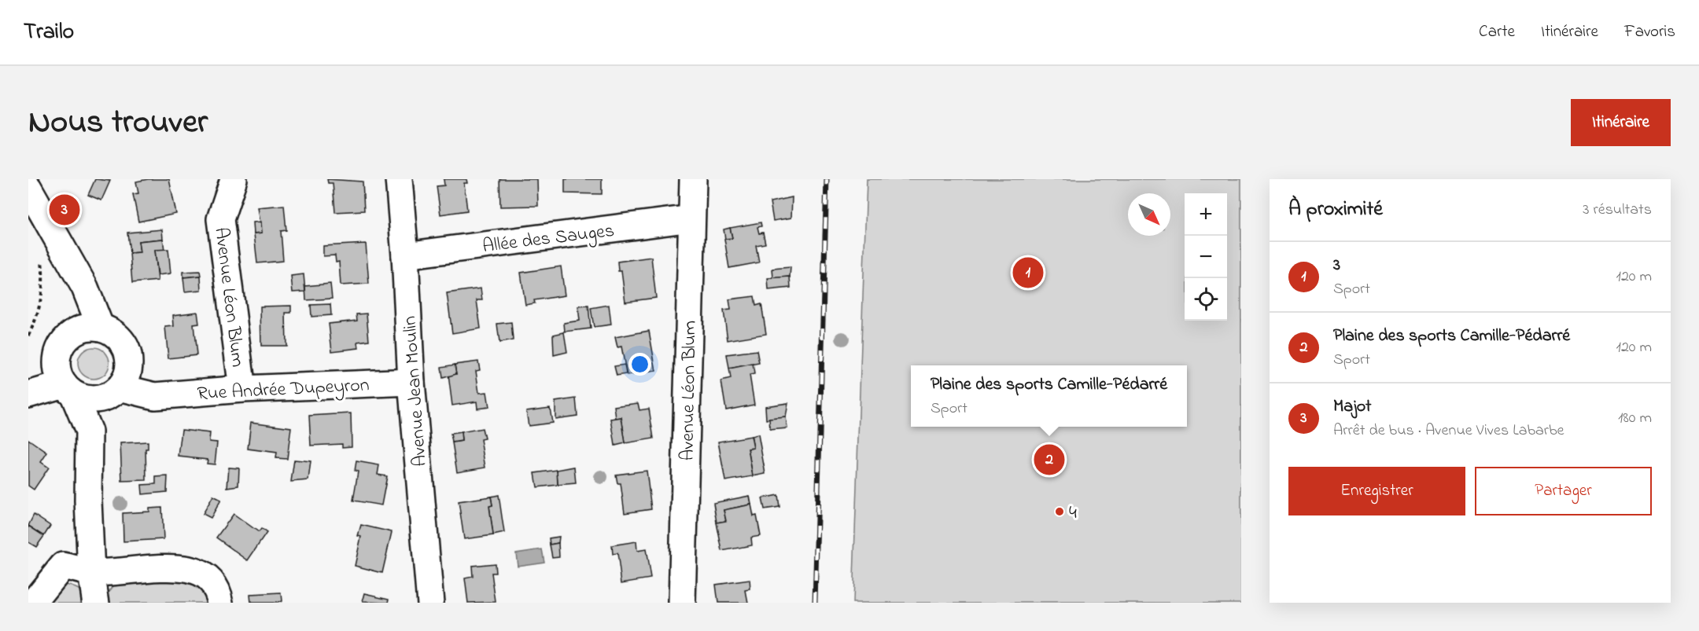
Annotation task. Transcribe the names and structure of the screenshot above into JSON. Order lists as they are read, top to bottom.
{
  "streets": {
    "street": [
      "Allée des Sauges",
      "Avenue Léon Blum",
      "Rue Andrée Dupeyron",
      "Avenue Jean Moulin"
    ]
  },
  "crossings": [
    ["Allée des Sauges", "Avenue Léon Blum"],
    ["Allée des Sauges", "Avenue Jean Moulin"],
    ["Avenue Léon Blum", "Rue Andrée Dupeyron"],
    ["Rue Andrée Dupeyron", "Avenue Jean Moulin"]
  ],
  "places": ["4"],
  "north": "bottom right",
  "page": {
    "header": "Trailo",
    "nav": ["Carte", "Itinéraire", "Favoris"],
    "title": "Nous trouver",
    "buttons": [
      "Itinéraire",
      ["Enregistrer", "Partager"]
    ],
    "heading": ["À proximité", "3 résultats"],
    "pins": ["3", "1", "2"],
    "map_buttons": ["+", "−"],
    "list": [
      {
        "mark": "1",
        "name": "3",
        "note": "Sport",
        "value": "120 m"
      },
      {
        "mark": "2",
        "name": "Plaine des sports Camille-Pédarré",
        "note": "Sport",
        "value": "120 m"
      },
      {
        "mark": "3",
        "name": "Majot",
        "note": "Arrêt de bus · Avenue Vives Labarbe",
        "value": "180 m"
      }
    ],
    "popup": ["Plaine des sports Camille-Pédarré", "Sport"]
  }
}
